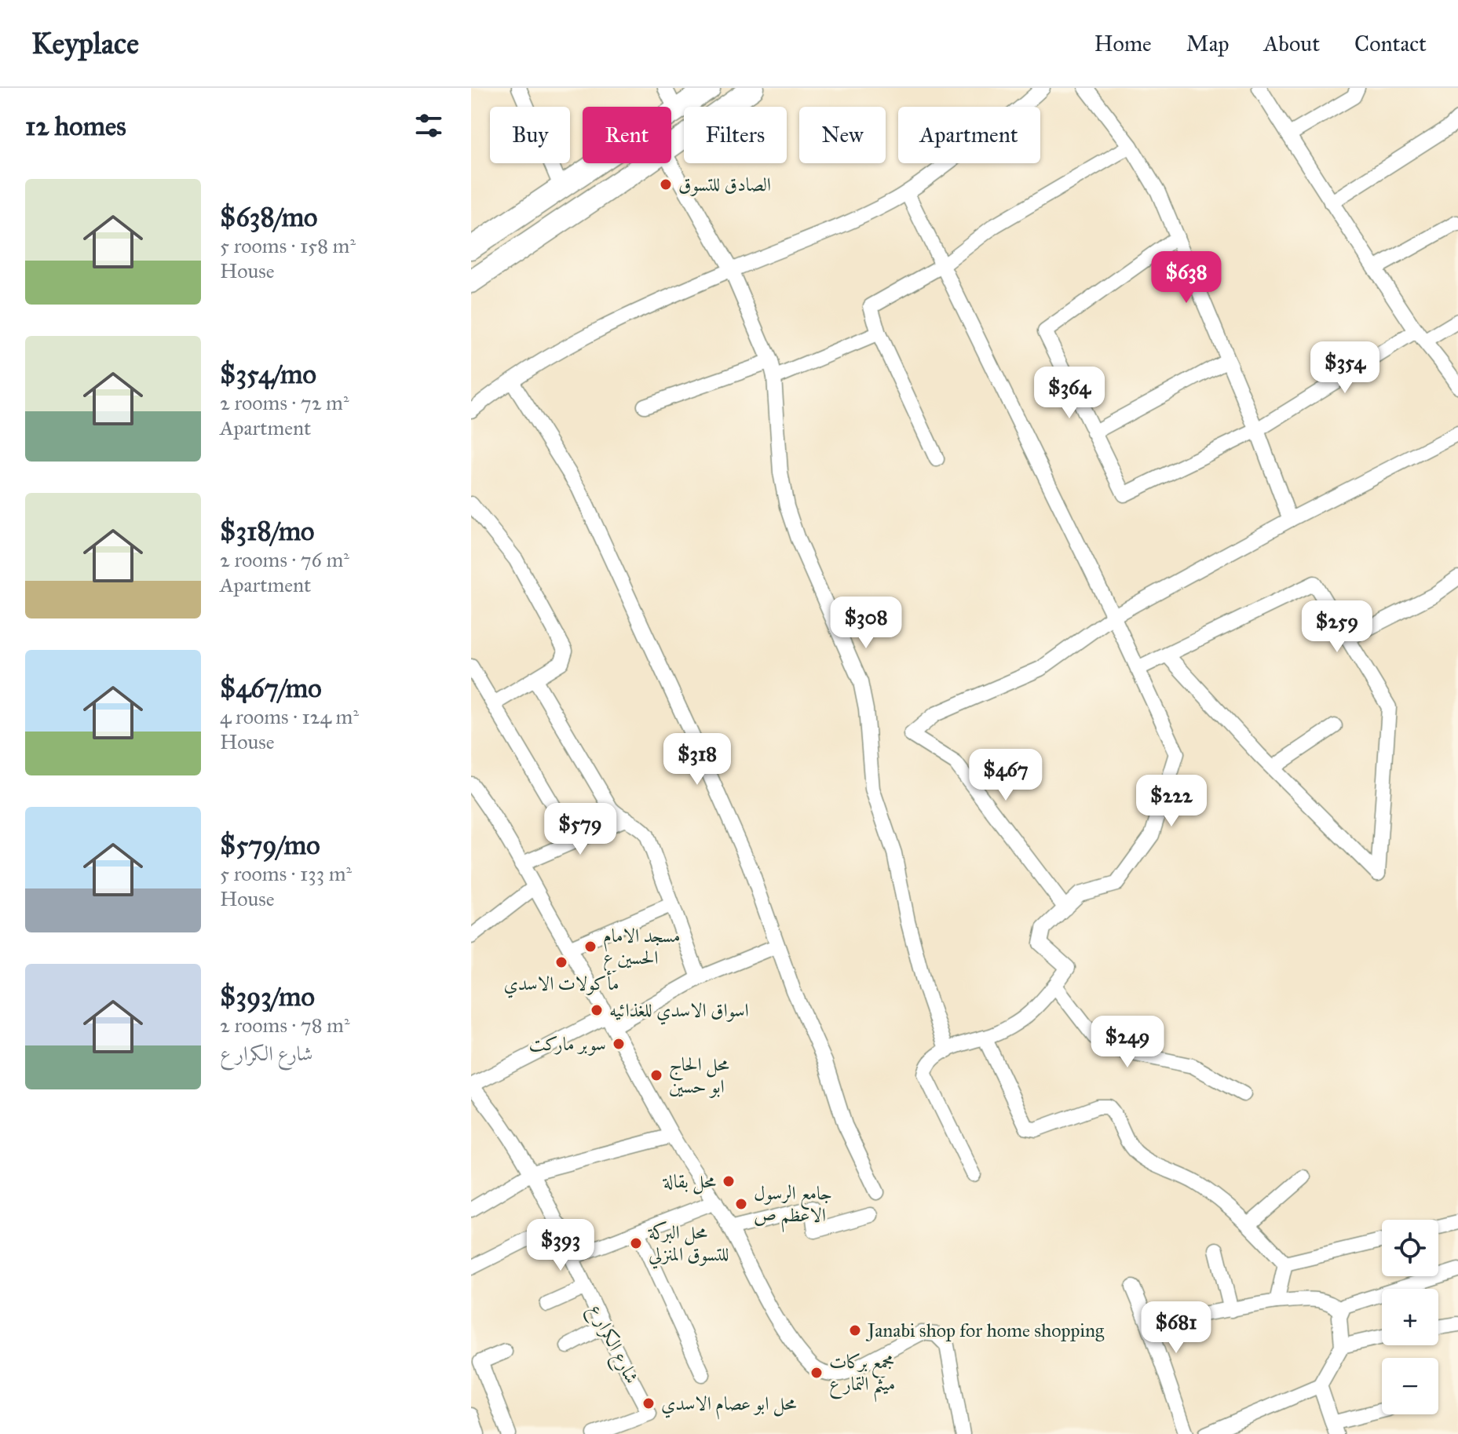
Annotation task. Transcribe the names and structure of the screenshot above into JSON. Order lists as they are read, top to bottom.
{
  "streets": {
    "street": ["شارع الكرار ع"]
  },
  "places": [
    "الصادق للتسوق",
    "مسجد الامام الحسين ع",
    "مأكولات الاسدي",
    "اسواق الاسدي للغذائيه",
    "سوبر ماركت",
    "محل الحاج ابو حسين",
    "محل بقالة",
    "جامع الرسول الاعظم ص",
    "محل البركة للتسوق المنزلي",
    "Janabi shop for home shopping",
    "مجمع بركات ميثم التمار ع",
    "محل ابو عصام الاسدي"
  ],
  "page": {
    "header": "Keyplace",
    "nav": [
      "Home",
      "Map",
      "About",
      "Contact"
    ],
    "heading": "12 homes",
    "chip": [
      "Buy",
      "Rent",
      "Filters",
      "New",
      "Apartment"
    ],
    "list": [
      {
        "name": "$638/mo",
        "note": "5 rooms · 158 m² · House"
      },
      {
        "name": "$354/mo",
        "note": "2 rooms · 72 m² · Apartment"
      },
      {
        "name": "$318/mo",
        "note": "2 rooms · 76 m² · Apartment"
      },
      {
        "name": "$467/mo",
        "note": "4 rooms · 124 m² · House"
      },
      {
        "name": "$579/mo",
        "note": "5 rooms · 133 m² · House"
      },
      {
        "name": "$393/mo",
        "note": "2 rooms · 78 m² · شارع الكرار ع"
      }
    ],
    "price": [
      "$638",
      "$354",
      "$364",
      "$308",
      "$259",
      "$318",
      "$467",
      "$222",
      "$579",
      "$249",
      "$393",
      "$681"
    ],
    "map_buttons": ["+", "−"]
  }
}
